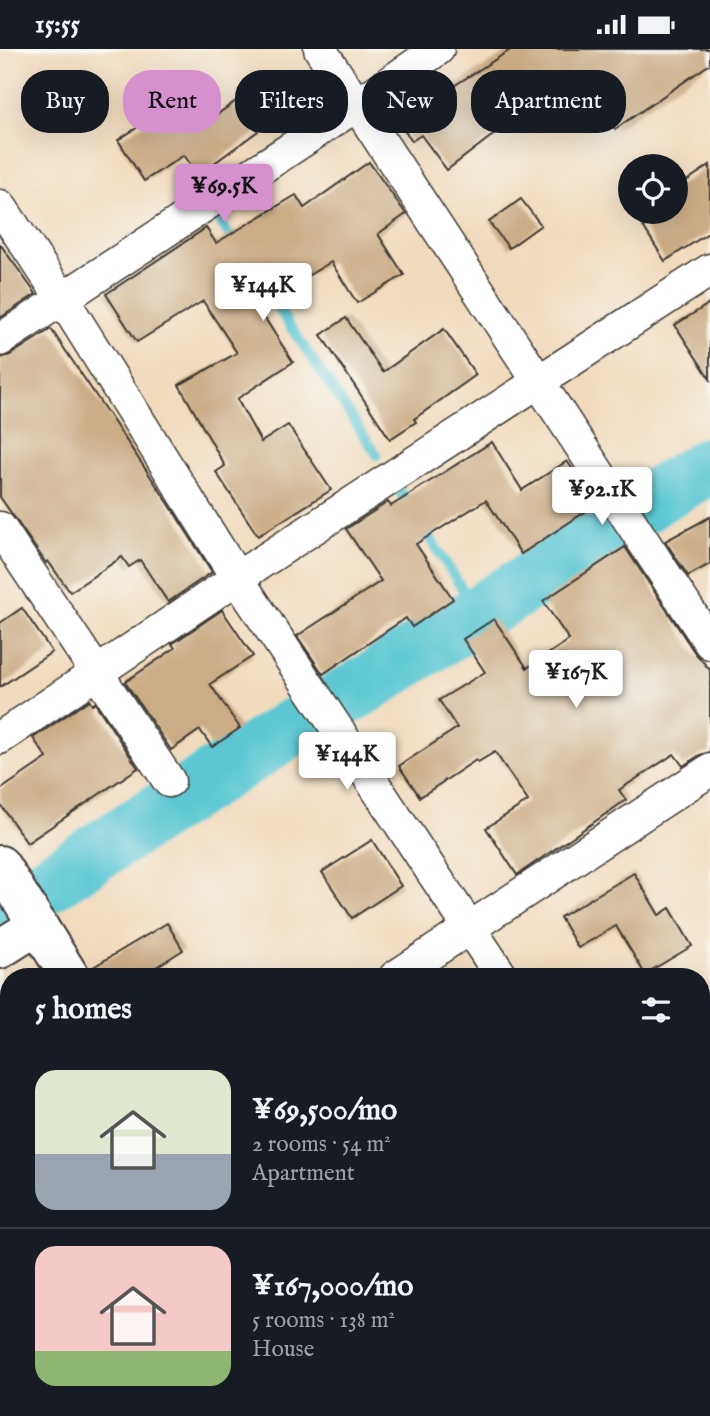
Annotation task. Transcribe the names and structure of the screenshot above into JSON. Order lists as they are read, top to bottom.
{
  "page": {
    "status": "15:55",
    "chip": [
      "Buy",
      "Rent",
      "Filters",
      "New",
      "Apartment"
    ],
    "price": [
      "¥69.5K",
      "¥144K",
      "¥92.1K",
      "¥167K",
      "¥144K"
    ],
    "heading": "5 homes",
    "list": [
      {
        "name": "¥69,500/mo",
        "note": "2 rooms · 54 m² · Apartment"
      },
      {
        "name": "¥167,000/mo",
        "note": "5 rooms · 138 m² · House"
      }
    ]
  }
}
